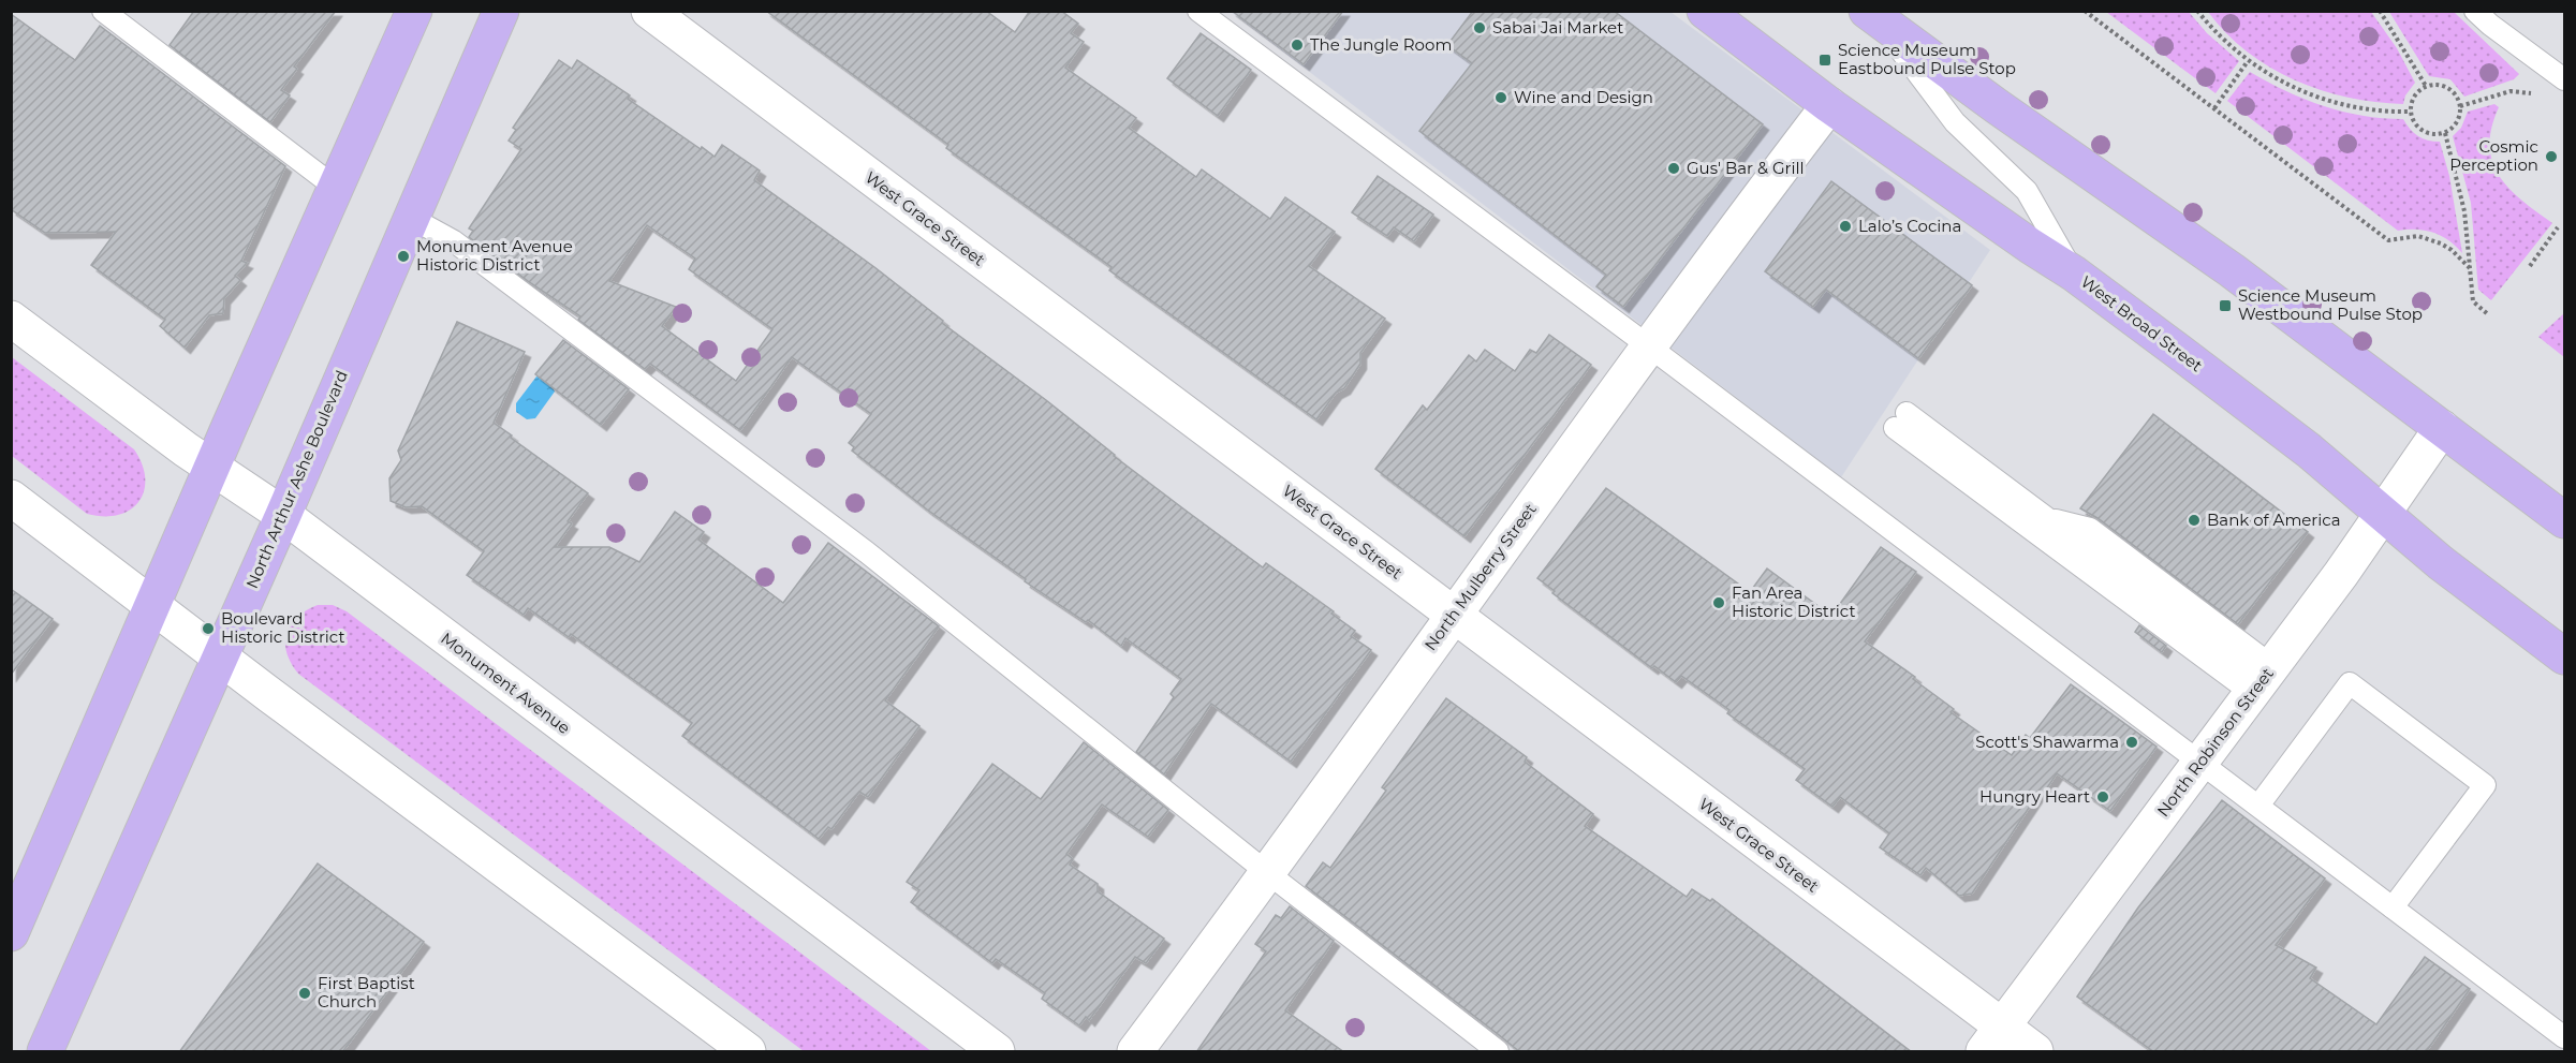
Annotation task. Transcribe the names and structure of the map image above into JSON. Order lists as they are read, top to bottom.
{
  "streets": {
    "main road": ["West Broad Street", "North Arthur Ashe Boulevard"],
    "street": [
      "West Grace Street",
      "North Mulberry Street",
      "Monument Avenue",
      "North Robinson Street"
    ]
  },
  "crossings": [
    ["West Grace Street", "North Mulberry Street"],
    ["West Grace Street", "North Robinson Street"],
    ["West Broad Street", "North Mulberry Street"],
    ["West Broad Street", "North Robinson Street"],
    ["North Arthur Ashe Boulevard", "Monument Avenue"]
  ],
  "places": {
    "other": [
      "Sabai Jai Market",
      "The Jungle Room",
      "Wine and Design",
      "Cosmic Perception",
      "Gus' Bar & Grill",
      "Lalo’s Cocina",
      "Monument Avenue Historic District",
      "Bank of America",
      "Fan Area Historic District",
      "Boulevard Historic District",
      "Scott's Shawarma",
      "Hungry Heart",
      "First Baptist Church"
    ],
    "transit": ["Science Museum Eastbound Pulse Stop", "Science Museum Westbound Pulse Stop"]
  }
}
